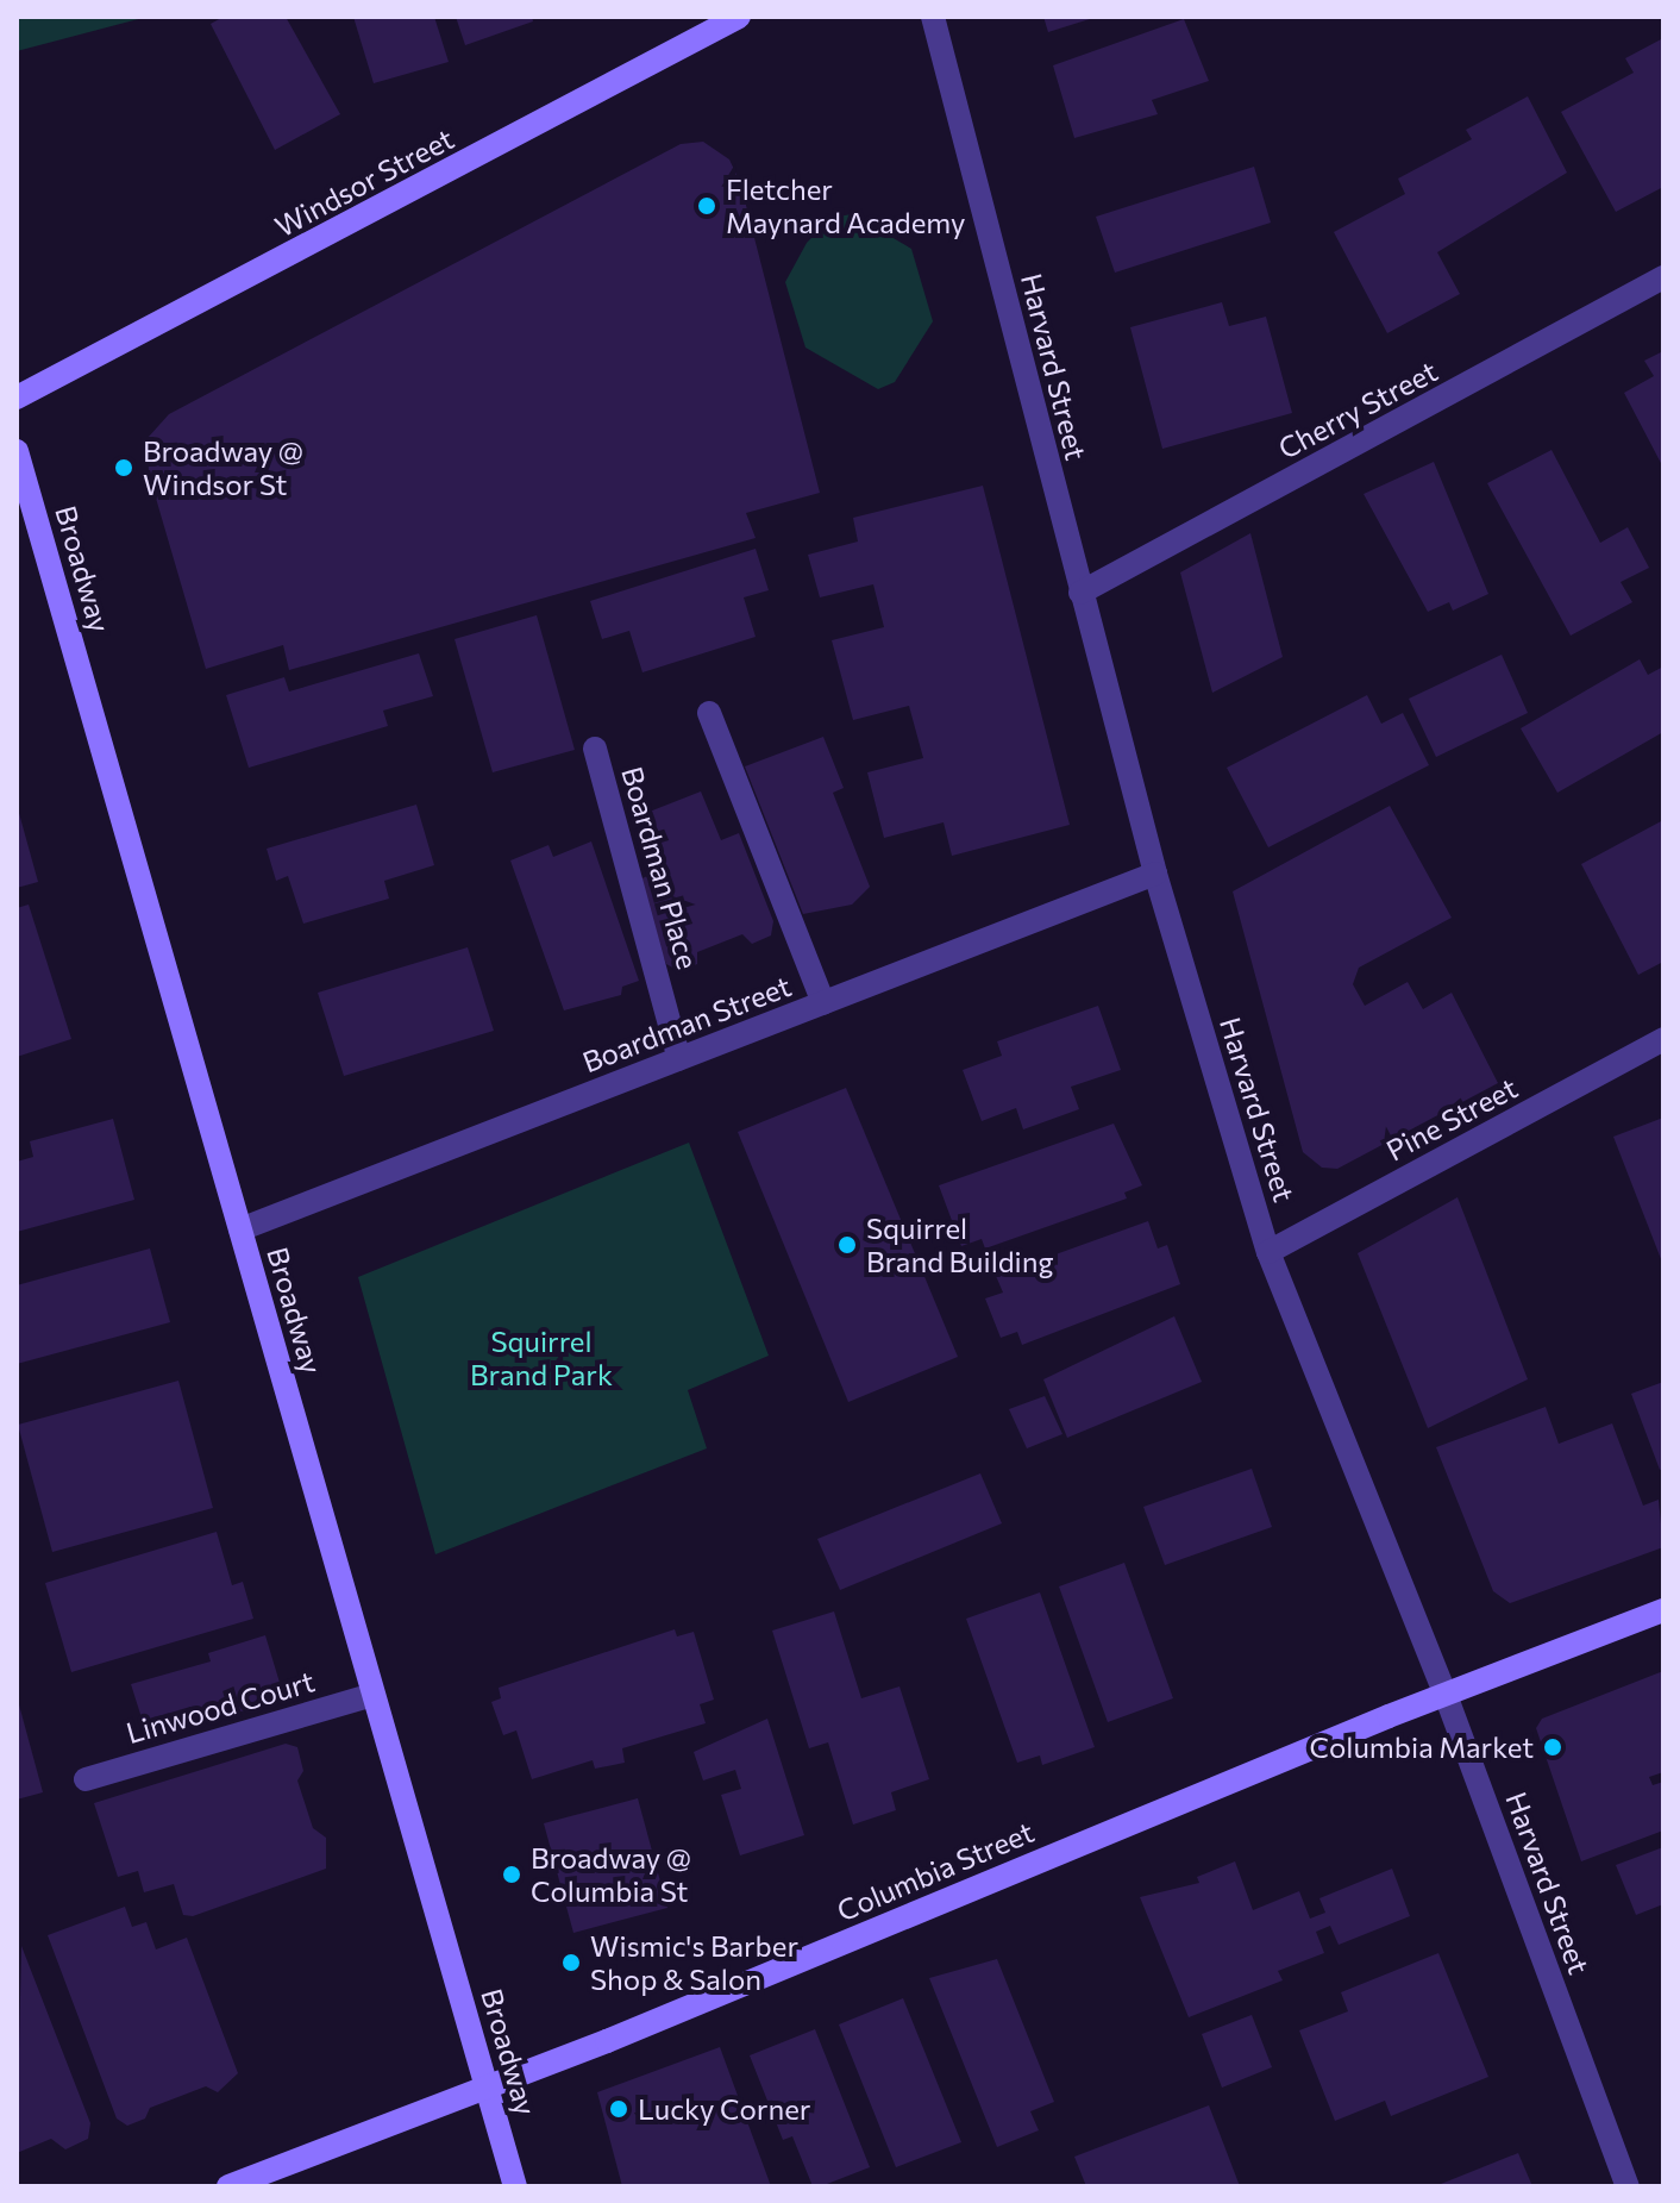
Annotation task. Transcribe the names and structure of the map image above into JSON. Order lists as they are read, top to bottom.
{
  "streets": {
    "main road": ["Windsor Street", "Broadway", "Columbia Street"],
    "street": [
      "Harvard Street",
      "Cherry Street",
      "Boardman Place",
      "Boardman Street",
      "Pine Street",
      "Linwood Court"
    ]
  },
  "crossings": [
    ["Harvard Street", "Cherry Street"],
    ["Harvard Street", "Boardman Street"],
    ["Harvard Street", "Pine Street"],
    ["Harvard Street", "Columbia Street"],
    ["Broadway", "Boardman Street"],
    ["Broadway", "Linwood Court"],
    ["Broadway", "Columbia Street"],
    ["Boardman Place", "Boardman Street"]
  ],
  "parks": ["Squirrel Brand Park"],
  "places": [
    "Fletcher Maynard Academy",
    "Broadway @ Windsor St",
    "Squirrel Brand Building",
    "Columbia Market",
    "Broadway @ Columbia St",
    "Wismic's Barber Shop & Salon",
    "Lucky Corner"
  ]
}
